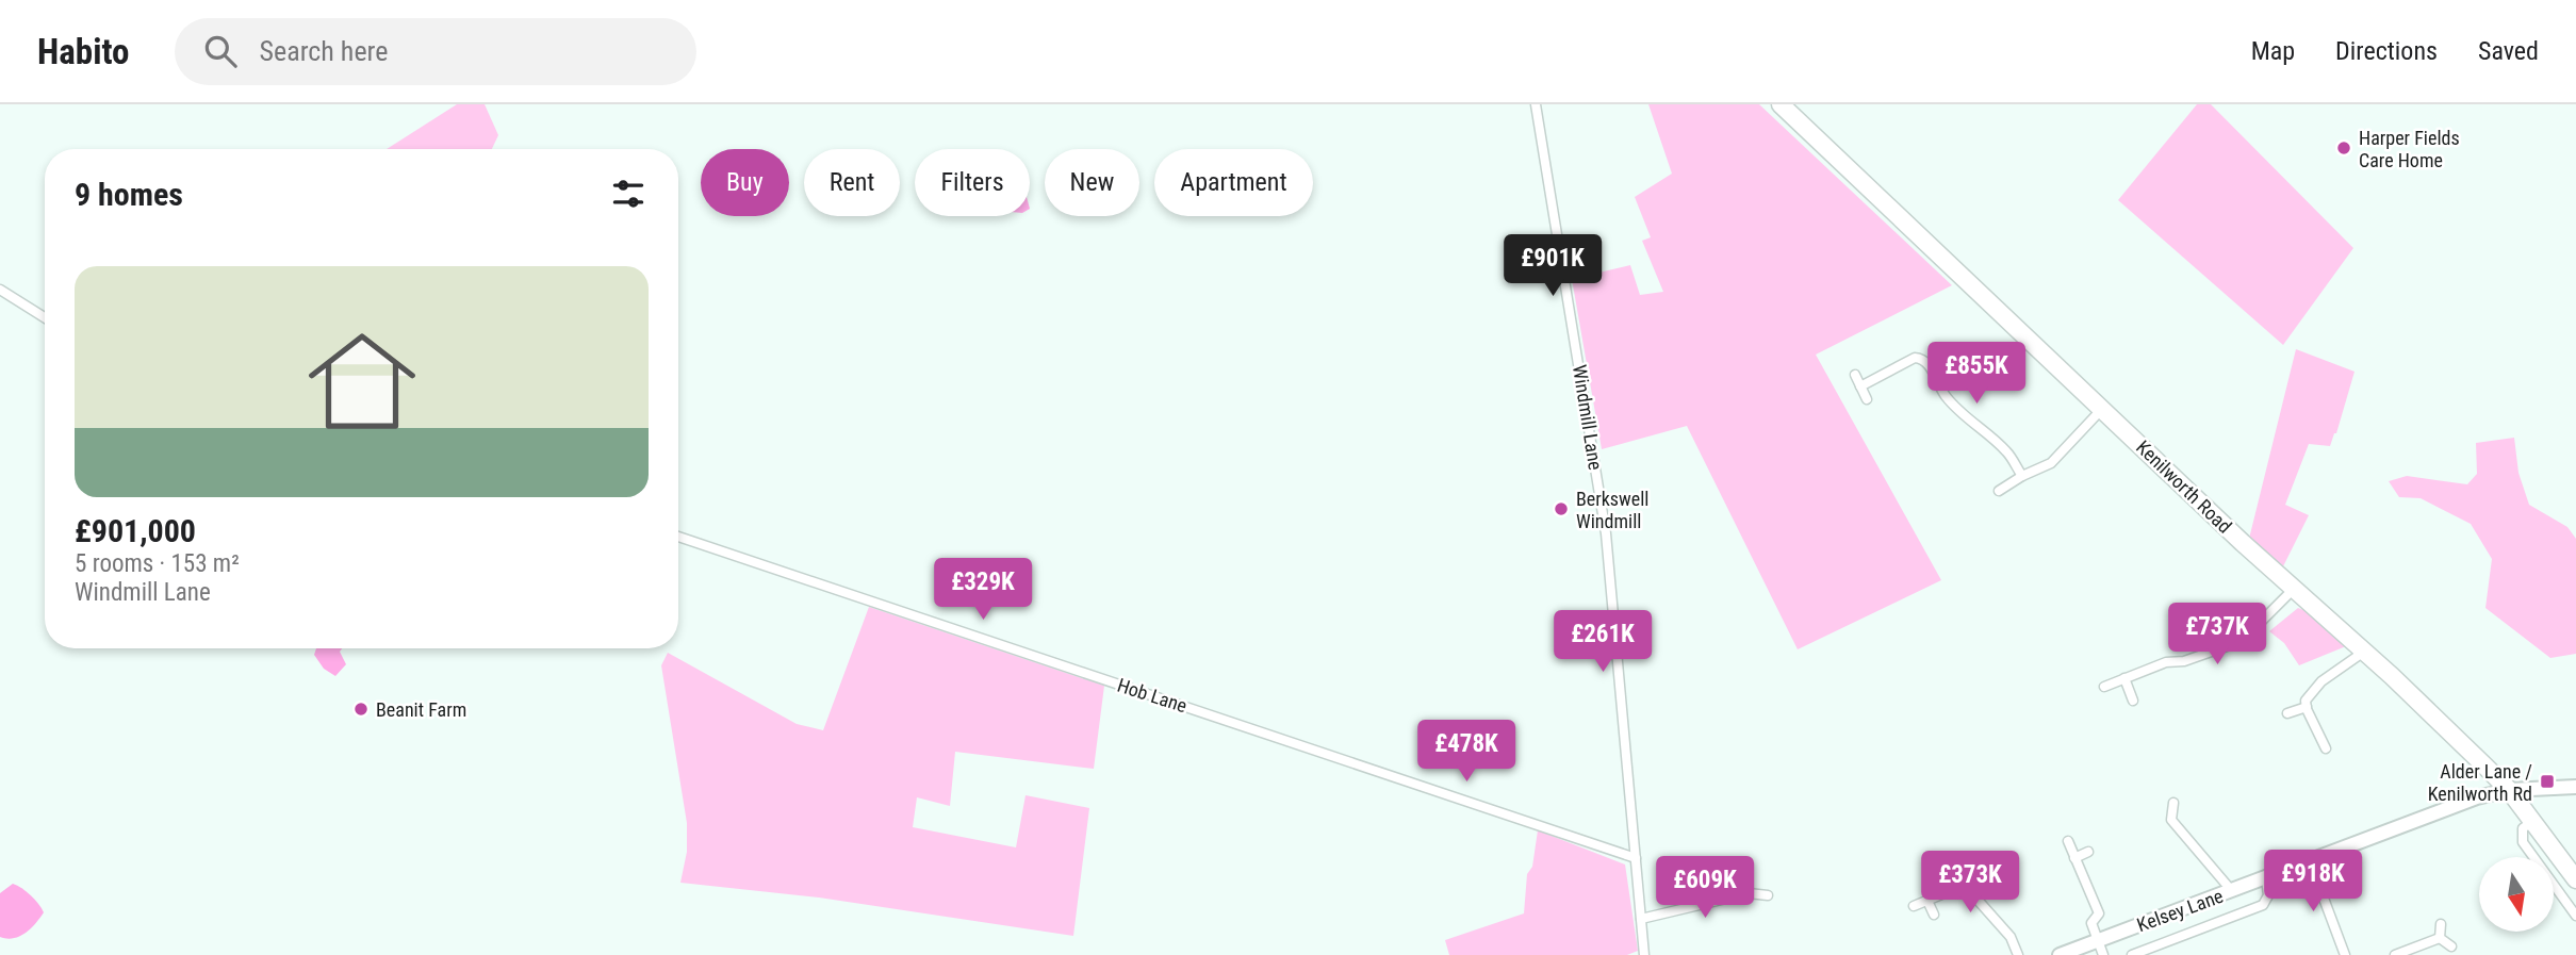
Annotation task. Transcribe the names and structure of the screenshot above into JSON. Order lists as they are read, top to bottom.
{
  "streets": {
    "highway": ["Kenilworth Road"],
    "main road": ["Kelsey Lane"],
    "street": ["Windmill Lane", "Hob Lane"]
  },
  "crossings": [
    ["Windmill Lane", "Hob Lane"],
    ["Kenilworth Road", "Kelsey Lane"]
  ],
  "places": {
    "other": ["Harper Fields Care Home", "Berkswell Windmill", "Beanit Farm"],
    "transit": ["Alder Lane / Kenilworth Rd"]
  },
  "north": "bottom",
  "page": {
    "header": "Habito",
    "search": "Search here",
    "nav": ["Map", "Directions", "Saved"],
    "chip": [
      "Buy",
      "Rent",
      "Filters",
      "New",
      "Apartment"
    ],
    "heading": "9 homes",
    "price": [
      "£901K",
      "£855K",
      "£329K",
      "£737K",
      "£261K",
      "£478K",
      "£918K",
      "£373K",
      "£609K"
    ],
    "list": [
      {
        "name": "£901,000",
        "note": "5 rooms · 153 m² · Windmill Lane"
      }
    ]
  }
}
